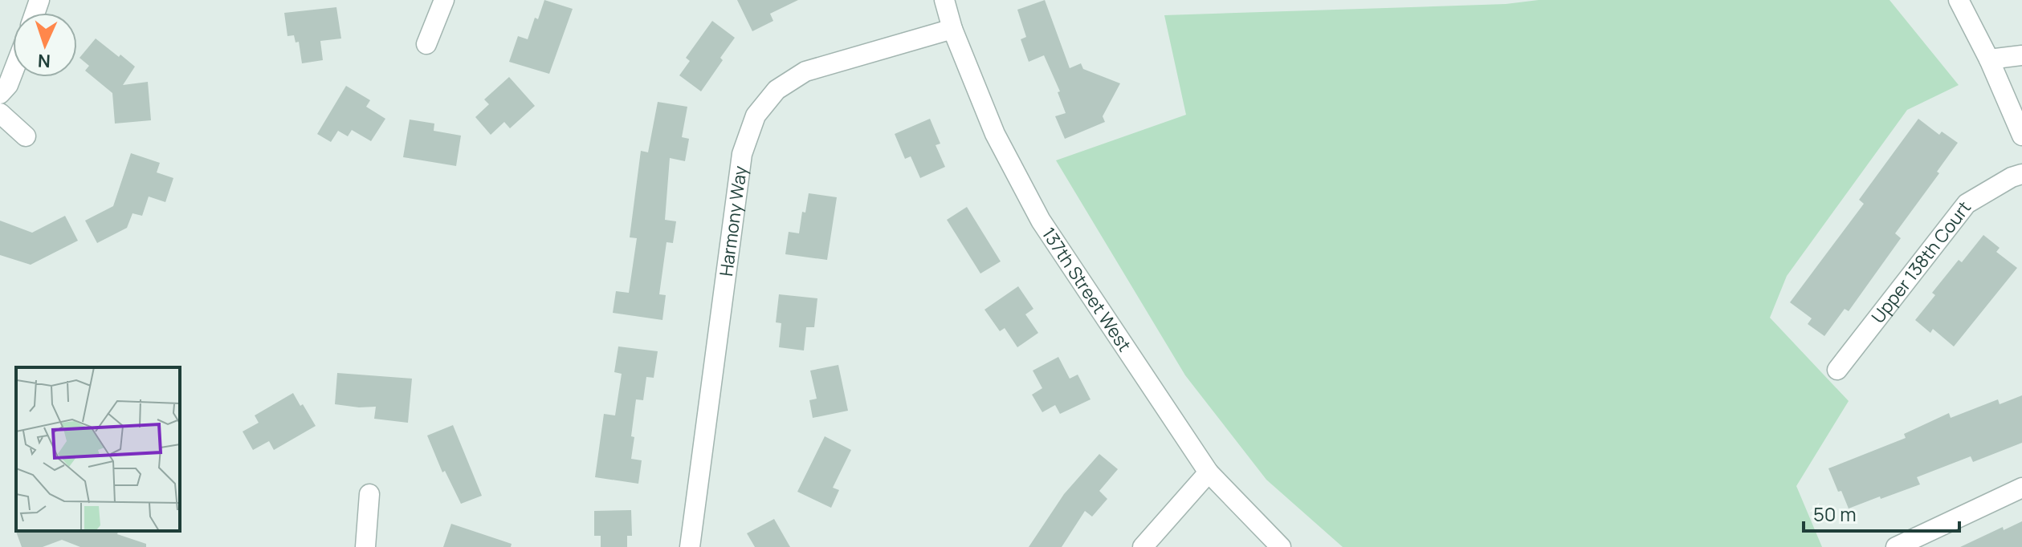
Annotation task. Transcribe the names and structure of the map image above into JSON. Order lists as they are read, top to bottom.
{
  "streets": {
    "street": ["Harmony Way", "Upper 138th Court", "137th Street West"]
  },
  "crossings": [
    ["Harmony Way", "137th Street West"]
  ],
  "scale_bar": "50 m",
  "north": "bottom"
}
